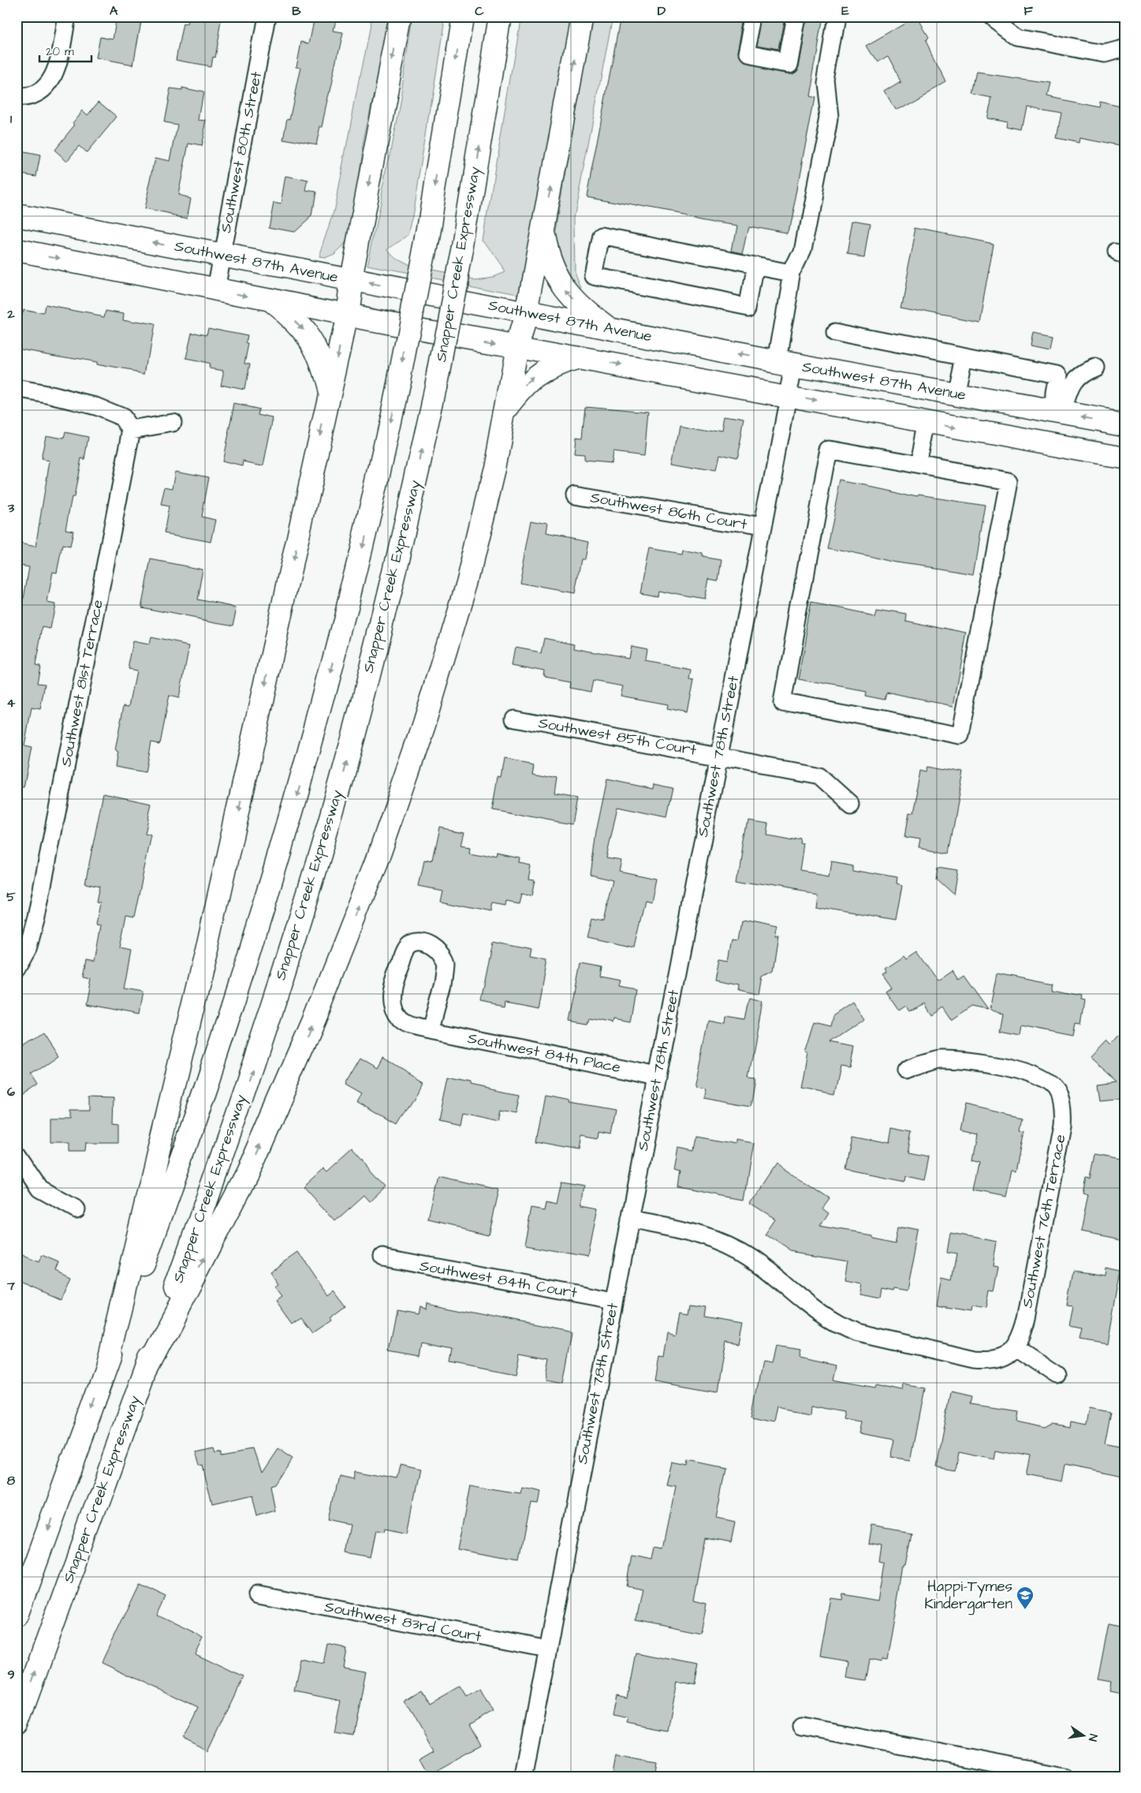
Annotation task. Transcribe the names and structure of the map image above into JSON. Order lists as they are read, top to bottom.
{
  "streets": {
    "main road": ["Southwest 87th Avenue", "Snapper Creek Expressway"],
    "street": [
      "Southwest 80th Street",
      "Southwest 86th Court",
      "Southwest 81st Terrace",
      "Southwest 85th Court",
      "Southwest 78th Street",
      "Southwest 84th Place",
      "Southwest 76th Terrace",
      "Southwest 84th Court",
      "Southwest 83rd Court"
    ]
  },
  "crossings": [
    ["Southwest 80th Street", "Southwest 87th Avenue"],
    ["Southwest 87th Avenue", "Southwest 78th Street"],
    ["Southwest 86th Court", "Southwest 78th Street"],
    ["Southwest 85th Court", "Southwest 78th Street"],
    ["Southwest 78th Street", "Southwest 84th Place"],
    ["Southwest 78th Street", "Southwest 84th Court"],
    ["Southwest 78th Street", "Southwest 83rd Court"]
  ],
  "places": {
    "school or university": ["Happi-Tymes Kindergarten"]
  },
  "scale_bar": "20 m",
  "north": "right",
  "grid": {
    "columns": [
      "A",
      "B",
      "C",
      "D",
      "E",
      "F"
    ],
    "rows": [
      "1",
      "2",
      "3",
      "4",
      "5",
      "6",
      "7",
      "8",
      "9"
    ]
  }
}
